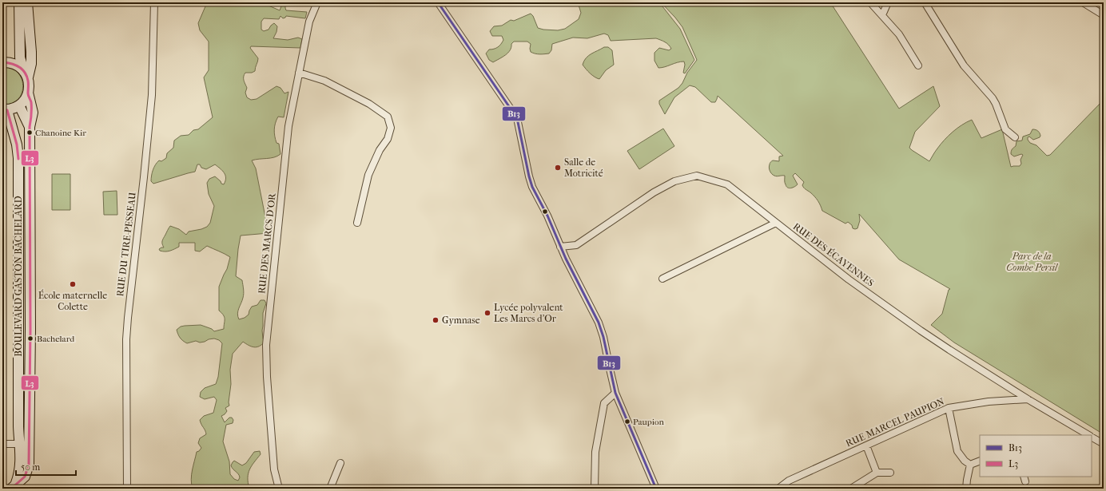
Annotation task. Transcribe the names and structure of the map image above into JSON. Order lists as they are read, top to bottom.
{
  "streets": {
    "street": [
      "RUE DES MARCS D'OR",
      "RUE DU TIRE-PESSEAU",
      "RUE DES ÉCAYENNES",
      "BOULEVARD GASTON BACHELARD",
      "RUE MARCEL PAUPION"
    ]
  },
  "crossings": [
    ["RUE DES ÉCAYENNES", "RUE MARCEL PAUPION"]
  ],
  "parks": ["Parc de la Combe Persil"],
  "places": [
    "Chanoine Kir",
    "Salle de Motricité",
    "École maternelle Colette",
    "Lycée polyvalent Les Marcs d'Or",
    "Gymnase",
    "Bachelard",
    "Paupion"
  ],
  "lines": ["transit line B13", "transit line L3"],
  "legend": ["B13", "L3"],
  "scale_bar": "50 m"
}
